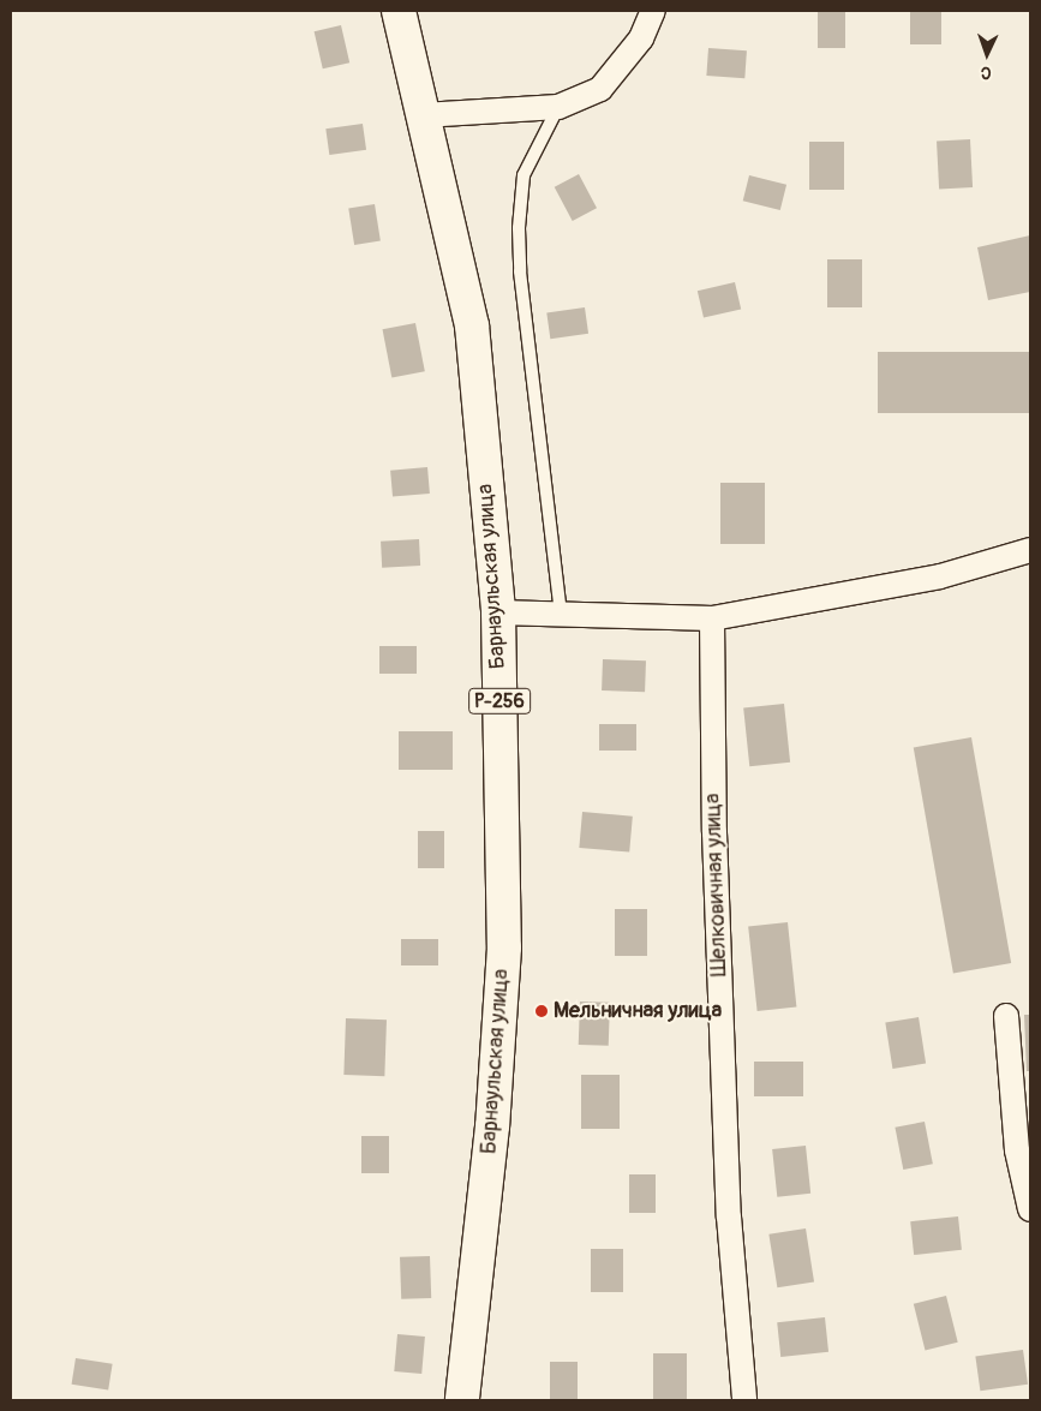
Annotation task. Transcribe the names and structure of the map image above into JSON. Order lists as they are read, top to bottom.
{
  "streets": {
    "main road": ["Барнаульская улица", "Р-256"],
    "street": ["Шелковичная улица"]
  },
  "places": ["Мельничная улица"],
  "north": "bottom"
}
